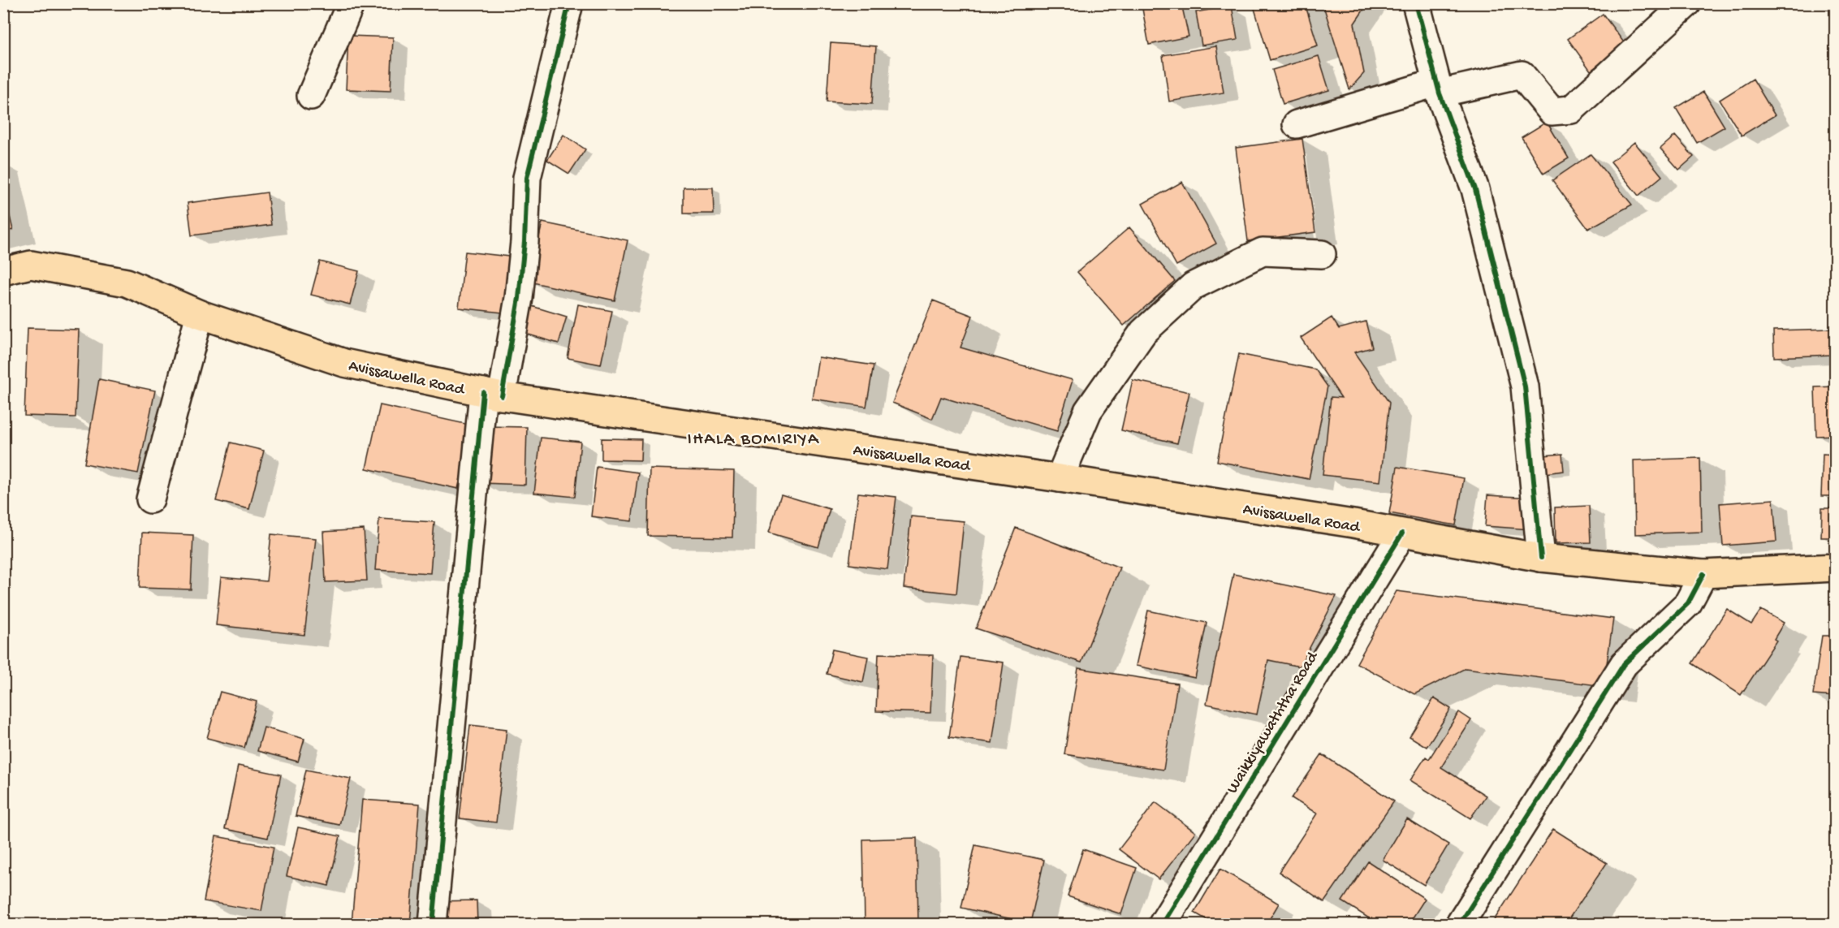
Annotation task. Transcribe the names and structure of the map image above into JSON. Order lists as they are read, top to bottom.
{
  "streets": {
    "main road": ["Avissawella Road"],
    "street": ["Waikkiyawaththa Road"]
  },
  "crossings": [
    ["Avissawella Road", "Waikkiyawaththa Road"]
  ],
  "districts": ["IHALA BOMIRIYA"]
}
